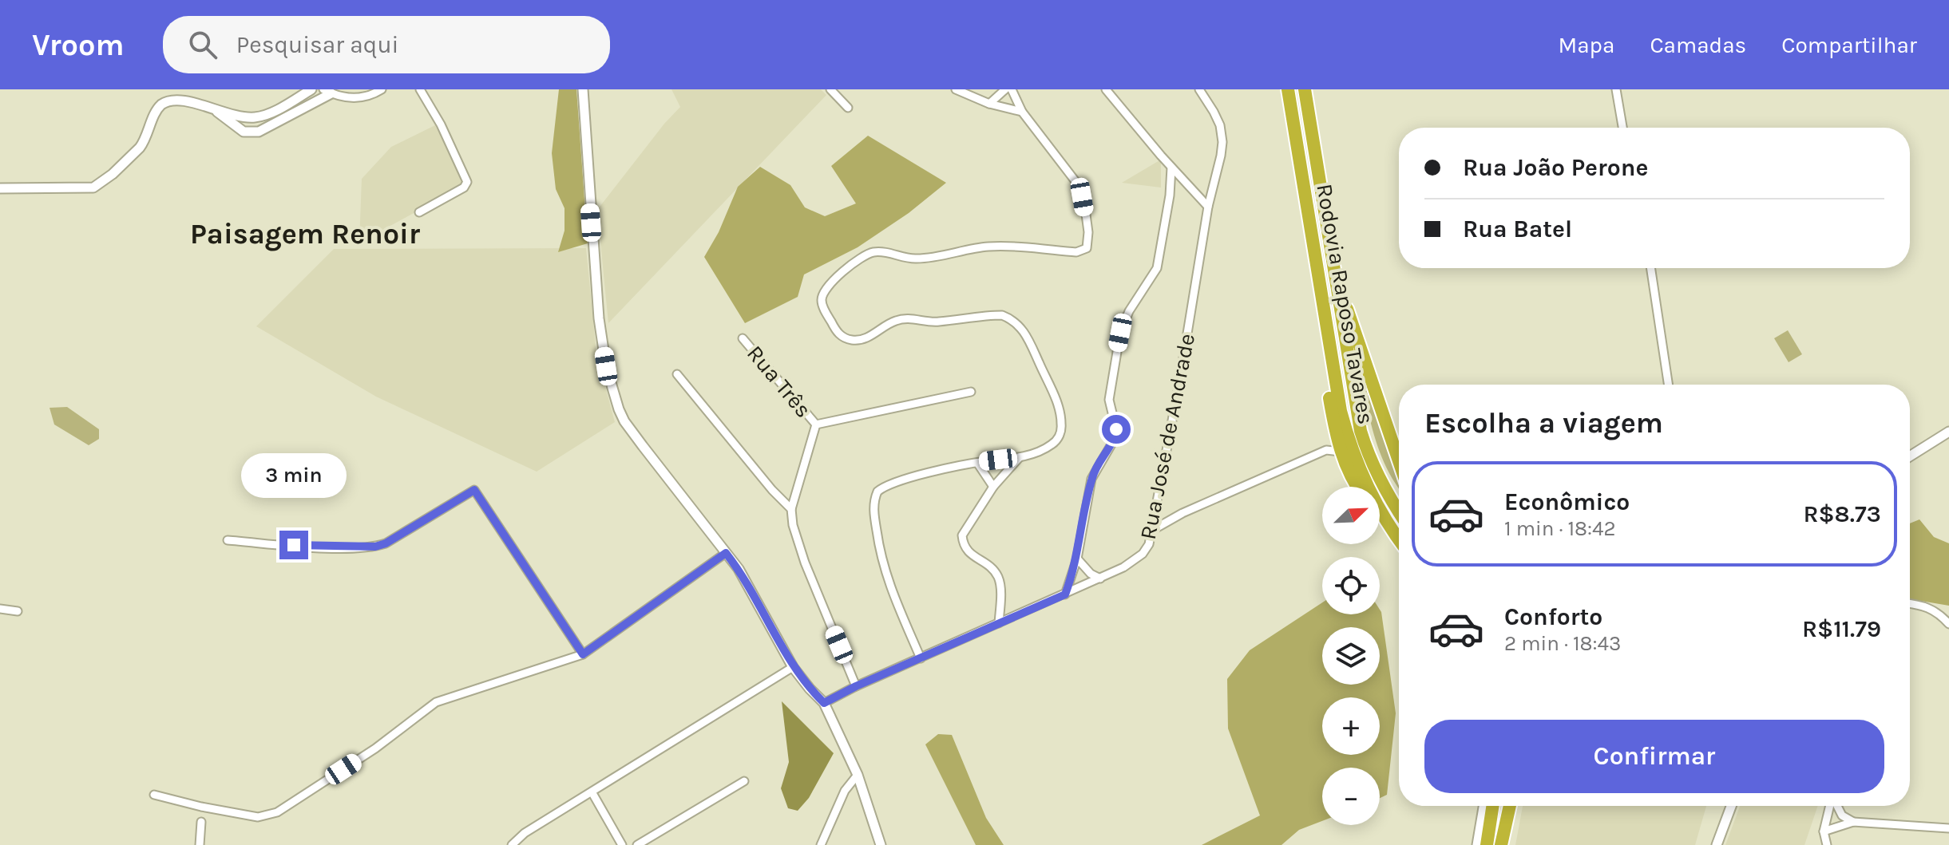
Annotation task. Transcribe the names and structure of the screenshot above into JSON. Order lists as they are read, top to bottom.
{
  "streets": {
    "highway": ["Rodovia Raposo Tavares"],
    "street": ["Rua Três", "Rua José de Andrade"]
  },
  "districts": ["Paisagem Renoir"],
  "north": "top right",
  "page": {
    "header": "Vroom",
    "search": "Pesquisar aqui",
    "nav": ["Mapa", "Camadas", "Compartilhar"],
    "banner": ["Rua João Perone", "Rua Batel"],
    "heading": "Escolha a viagem",
    "bubble": "3 min",
    "list": [
      {
        "name": "Econômico",
        "note": "1 min · 18:42",
        "value": "R$8.73"
      },
      {
        "name": "Conforto",
        "note": "2 min · 18:43",
        "value": "R$11.79"
      }
    ],
    "map_buttons": ["+", "−"],
    "buttons": "Confirmar"
  }
}
